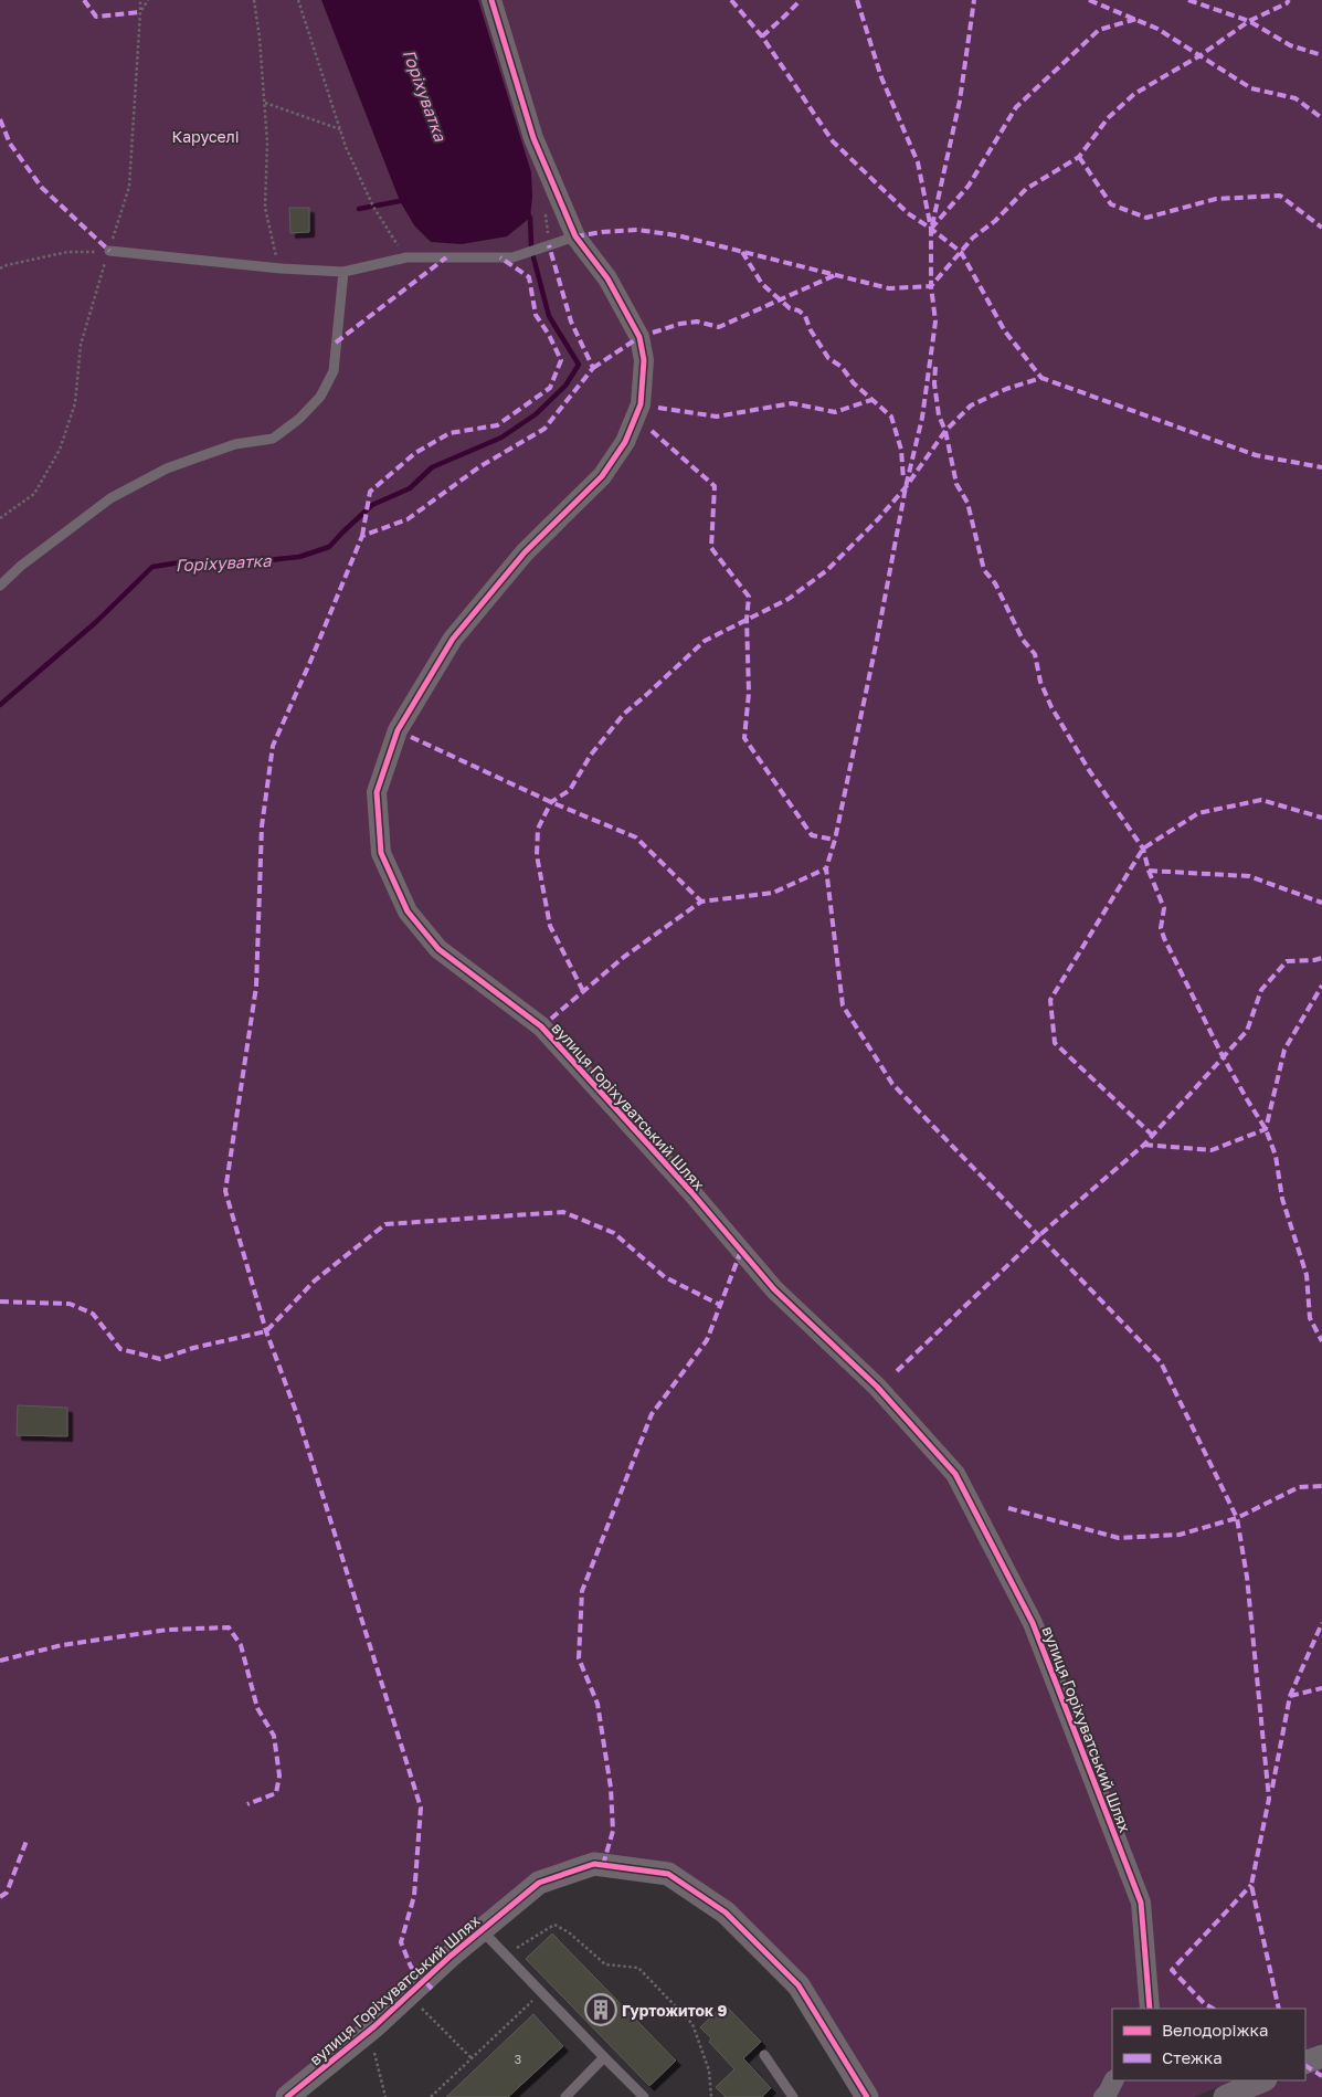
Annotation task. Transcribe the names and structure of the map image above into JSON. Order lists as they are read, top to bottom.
{
  "streets": {
    "street": ["вулиця Горіхуватський Шлях"]
  },
  "water": ["Горіхуватка"],
  "parks": ["Каруселі"],
  "places": {
    "building": ["Гуртожиток 9"]
  },
  "house_numbers": ["3"],
  "legend": ["Велодоріжка", "Стежка"]
}
